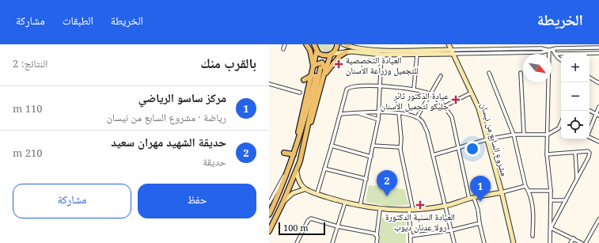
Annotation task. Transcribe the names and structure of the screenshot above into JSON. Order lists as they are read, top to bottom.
{
  "streets": {
    "street": ["مشروع السابع من نيسان"]
  },
  "places": {
    "health": ["العيادة التخصصية للتجميل وزراعة الأسنان", "عيادة الدكتور ثائر جليكو لتجميل الأسنان", "العيادة السنية الدكتورة رولا عدنان ديوب"]
  },
  "scale_bar": "100 m",
  "north": "bottom right",
  "page": {
    "header": "الخريطة",
    "nav": ["الخريطة", "الطبقات", "مشاركة"],
    "heading": ["بالقرب منك", "النتائج: 2"],
    "map_buttons": ["+", "−"],
    "list": [
      {
        "mark": "1",
        "name": "مركز ساسو الرياضي",
        "note": "رياضة · مشروع السابع من نيسان",
        "value": "110 m"
      },
      {
        "mark": "2",
        "name": "حديقة الشهيد مهران سعيد",
        "note": "حديقة",
        "value": "210 m"
      }
    ],
    "pins": ["2", "1"],
    "buttons": ["حفظ", "مشاركة"],
    "scale": "100 m"
  }
}
